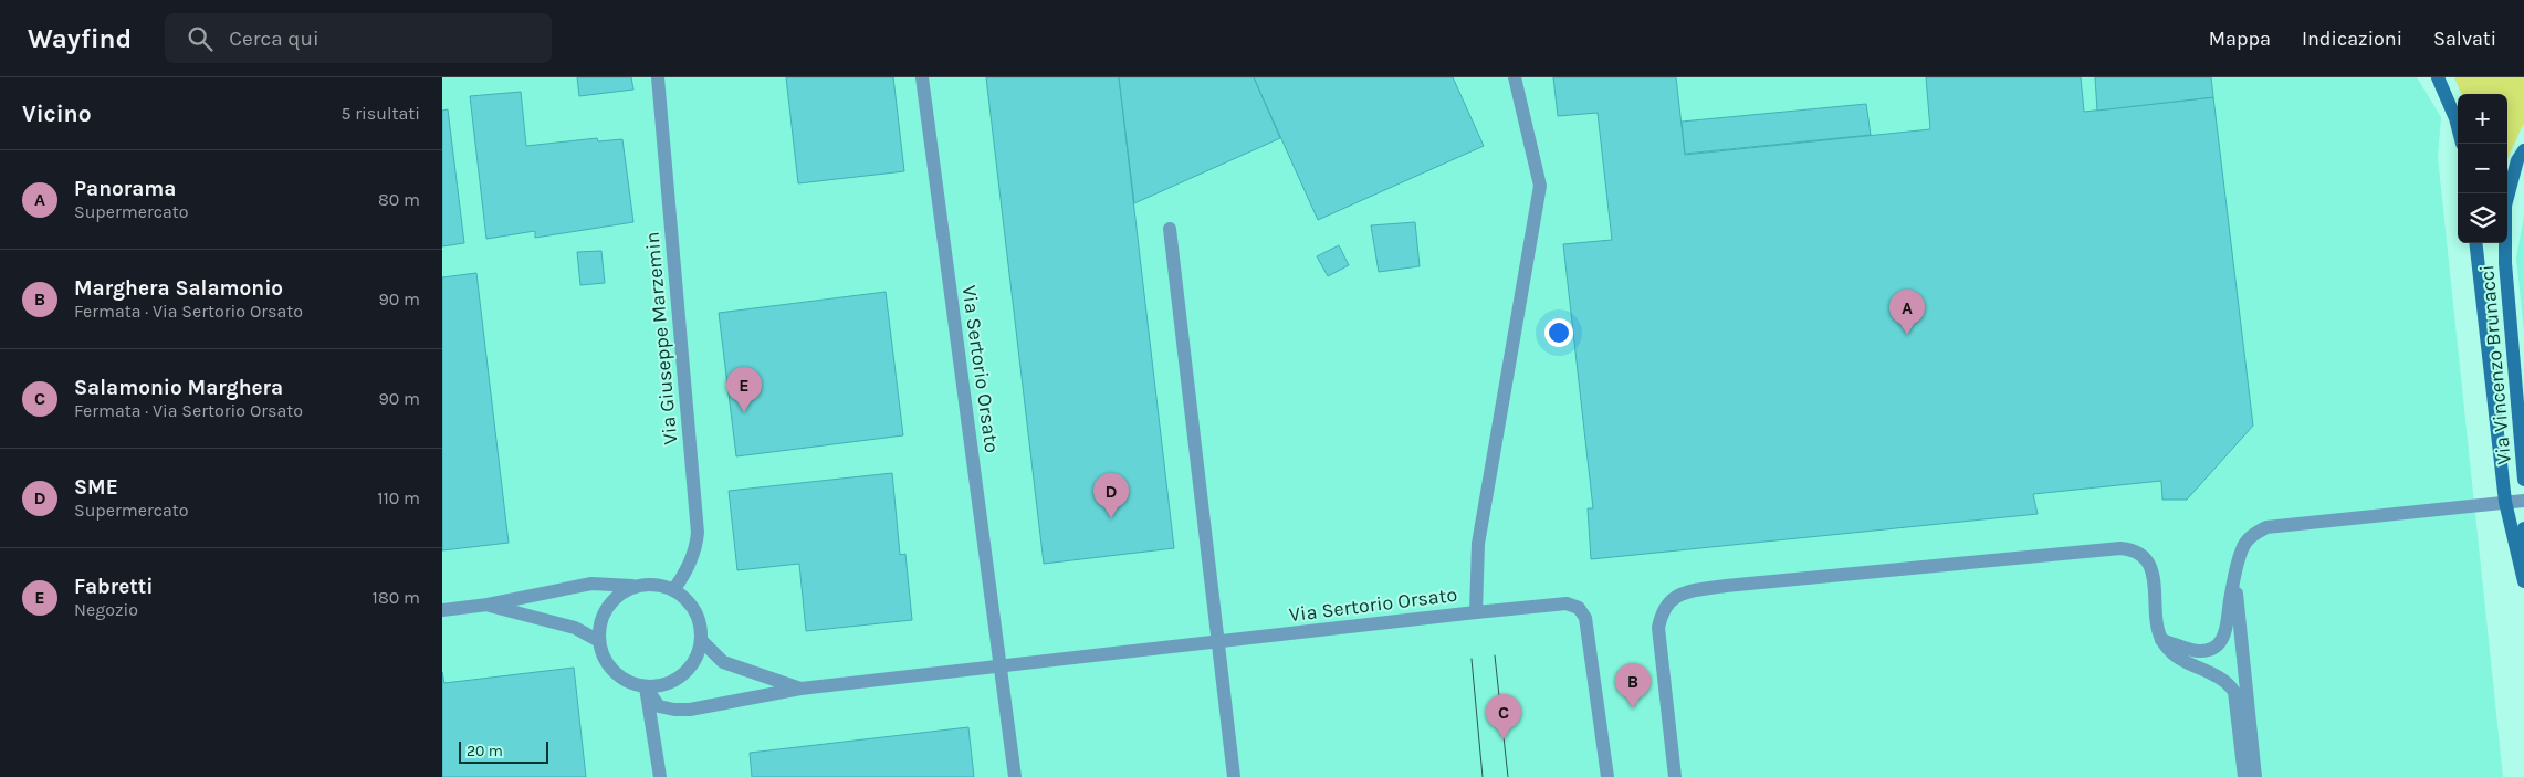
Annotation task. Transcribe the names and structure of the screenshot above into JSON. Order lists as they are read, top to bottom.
{
  "streets": {
    "street": ["Via Giuseppe Marzemin", "Via Vincenzo Brunacci", "Via Sertorio Orsato"]
  },
  "crossings": [
    ["Via Giuseppe Marzemin", "Via Sertorio Orsato"]
  ],
  "scale_bar": "20 m",
  "page": {
    "header": "Wayfind",
    "search": "Cerca qui",
    "nav": ["Mappa", "Indicazioni", "Salvati"],
    "heading": ["Vicino", "5 risultati"],
    "map_buttons": ["+", "−"],
    "list": [
      {
        "mark": "A",
        "name": "Panorama",
        "note": "Supermercato",
        "value": "80 m"
      },
      {
        "mark": "B",
        "name": "Marghera Salamonio",
        "note": "Fermata · Via Sertorio Orsato",
        "value": "90 m"
      },
      {
        "mark": "C",
        "name": "Salamonio Marghera",
        "note": "Fermata · Via Sertorio Orsato",
        "value": "90 m"
      },
      {
        "mark": "D",
        "name": "SME",
        "note": "Supermercato",
        "value": "110 m"
      },
      {
        "mark": "E",
        "name": "Fabretti",
        "note": "Negozio",
        "value": "180 m"
      }
    ],
    "pins": [
      "A",
      "E",
      "D",
      "B",
      "C"
    ],
    "scale": "20 m"
  }
}
